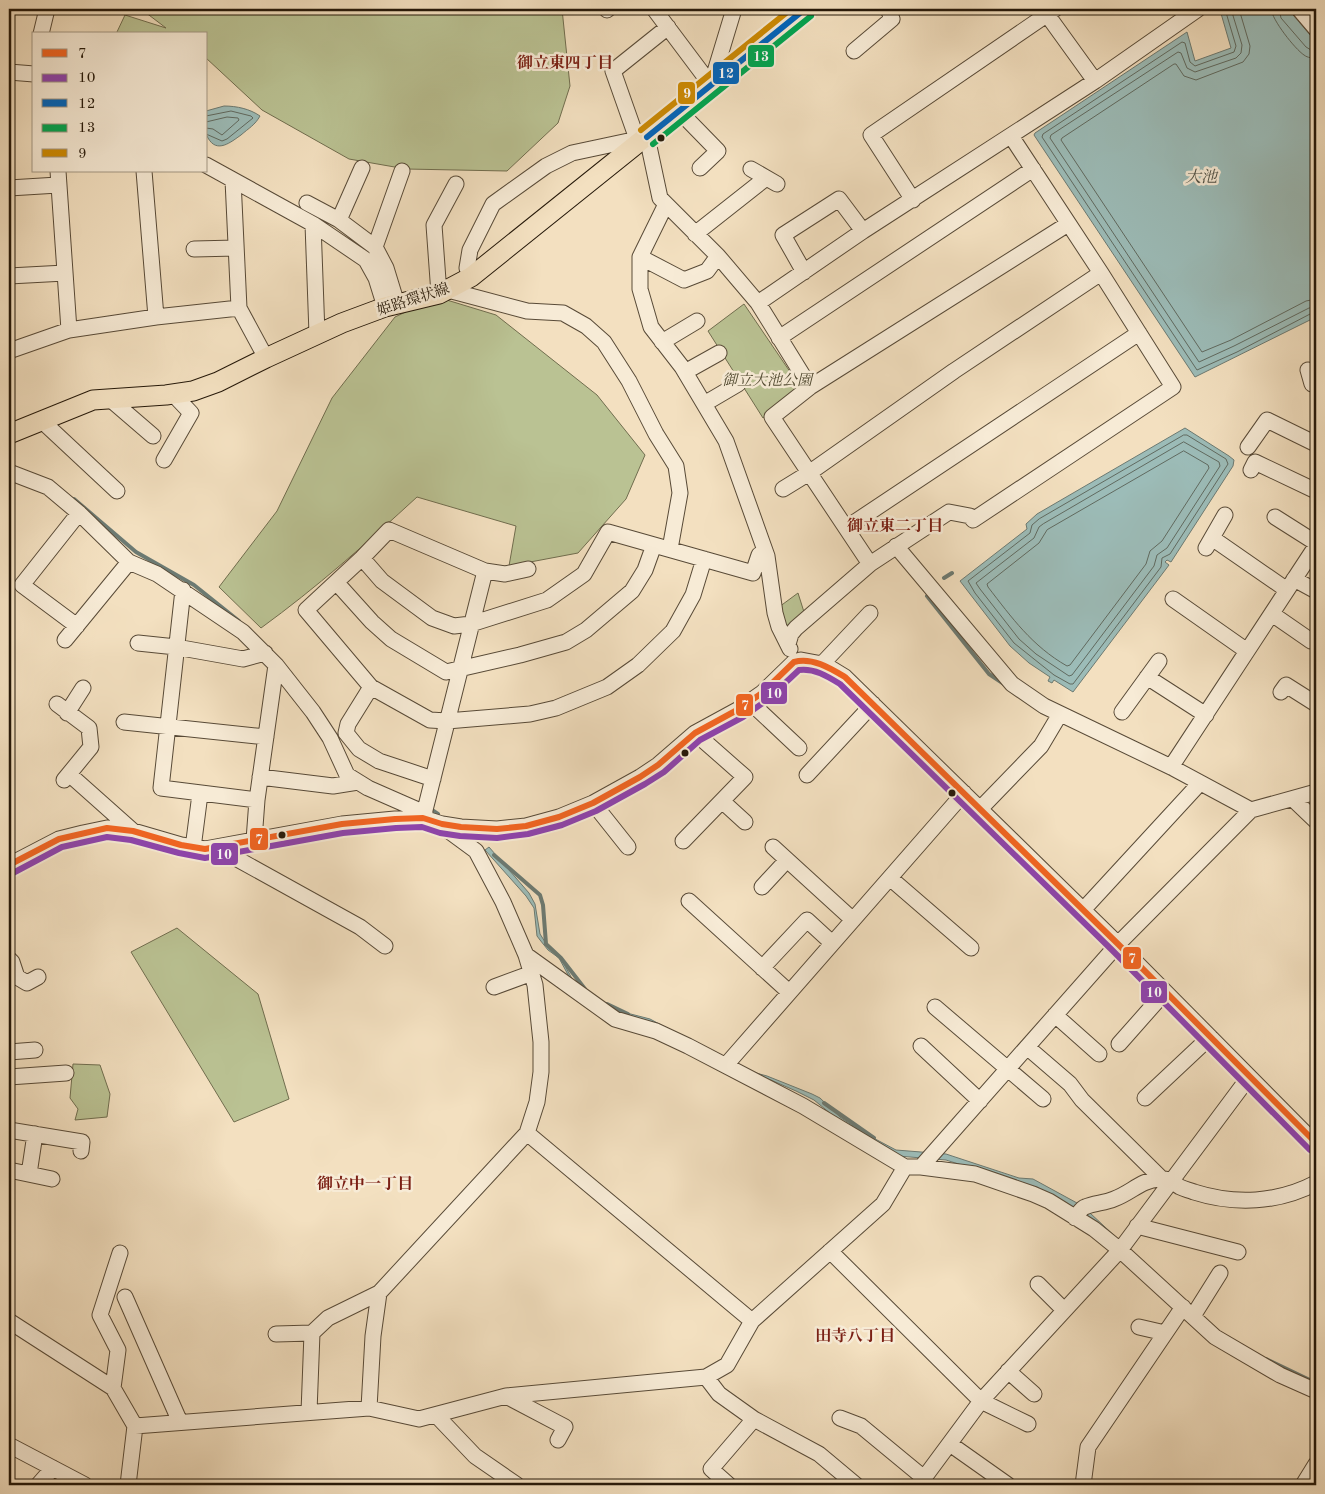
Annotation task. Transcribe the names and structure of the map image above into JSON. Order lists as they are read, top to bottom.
{
  "streets": {
    "main road": ["姫路環状線"]
  },
  "districts": [
    "御立東四丁目",
    "御立東二丁目",
    "御立中一丁目",
    "田寺八丁目"
  ],
  "water": ["大池"],
  "parks": ["御立大池公園"],
  "lines": [
    "transit line 12",
    "transit line 9",
    "transit line 13",
    "transit line 7",
    "transit line 10"
  ],
  "legend": [
    "7",
    "10",
    "12",
    "13",
    "9"
  ]
}
